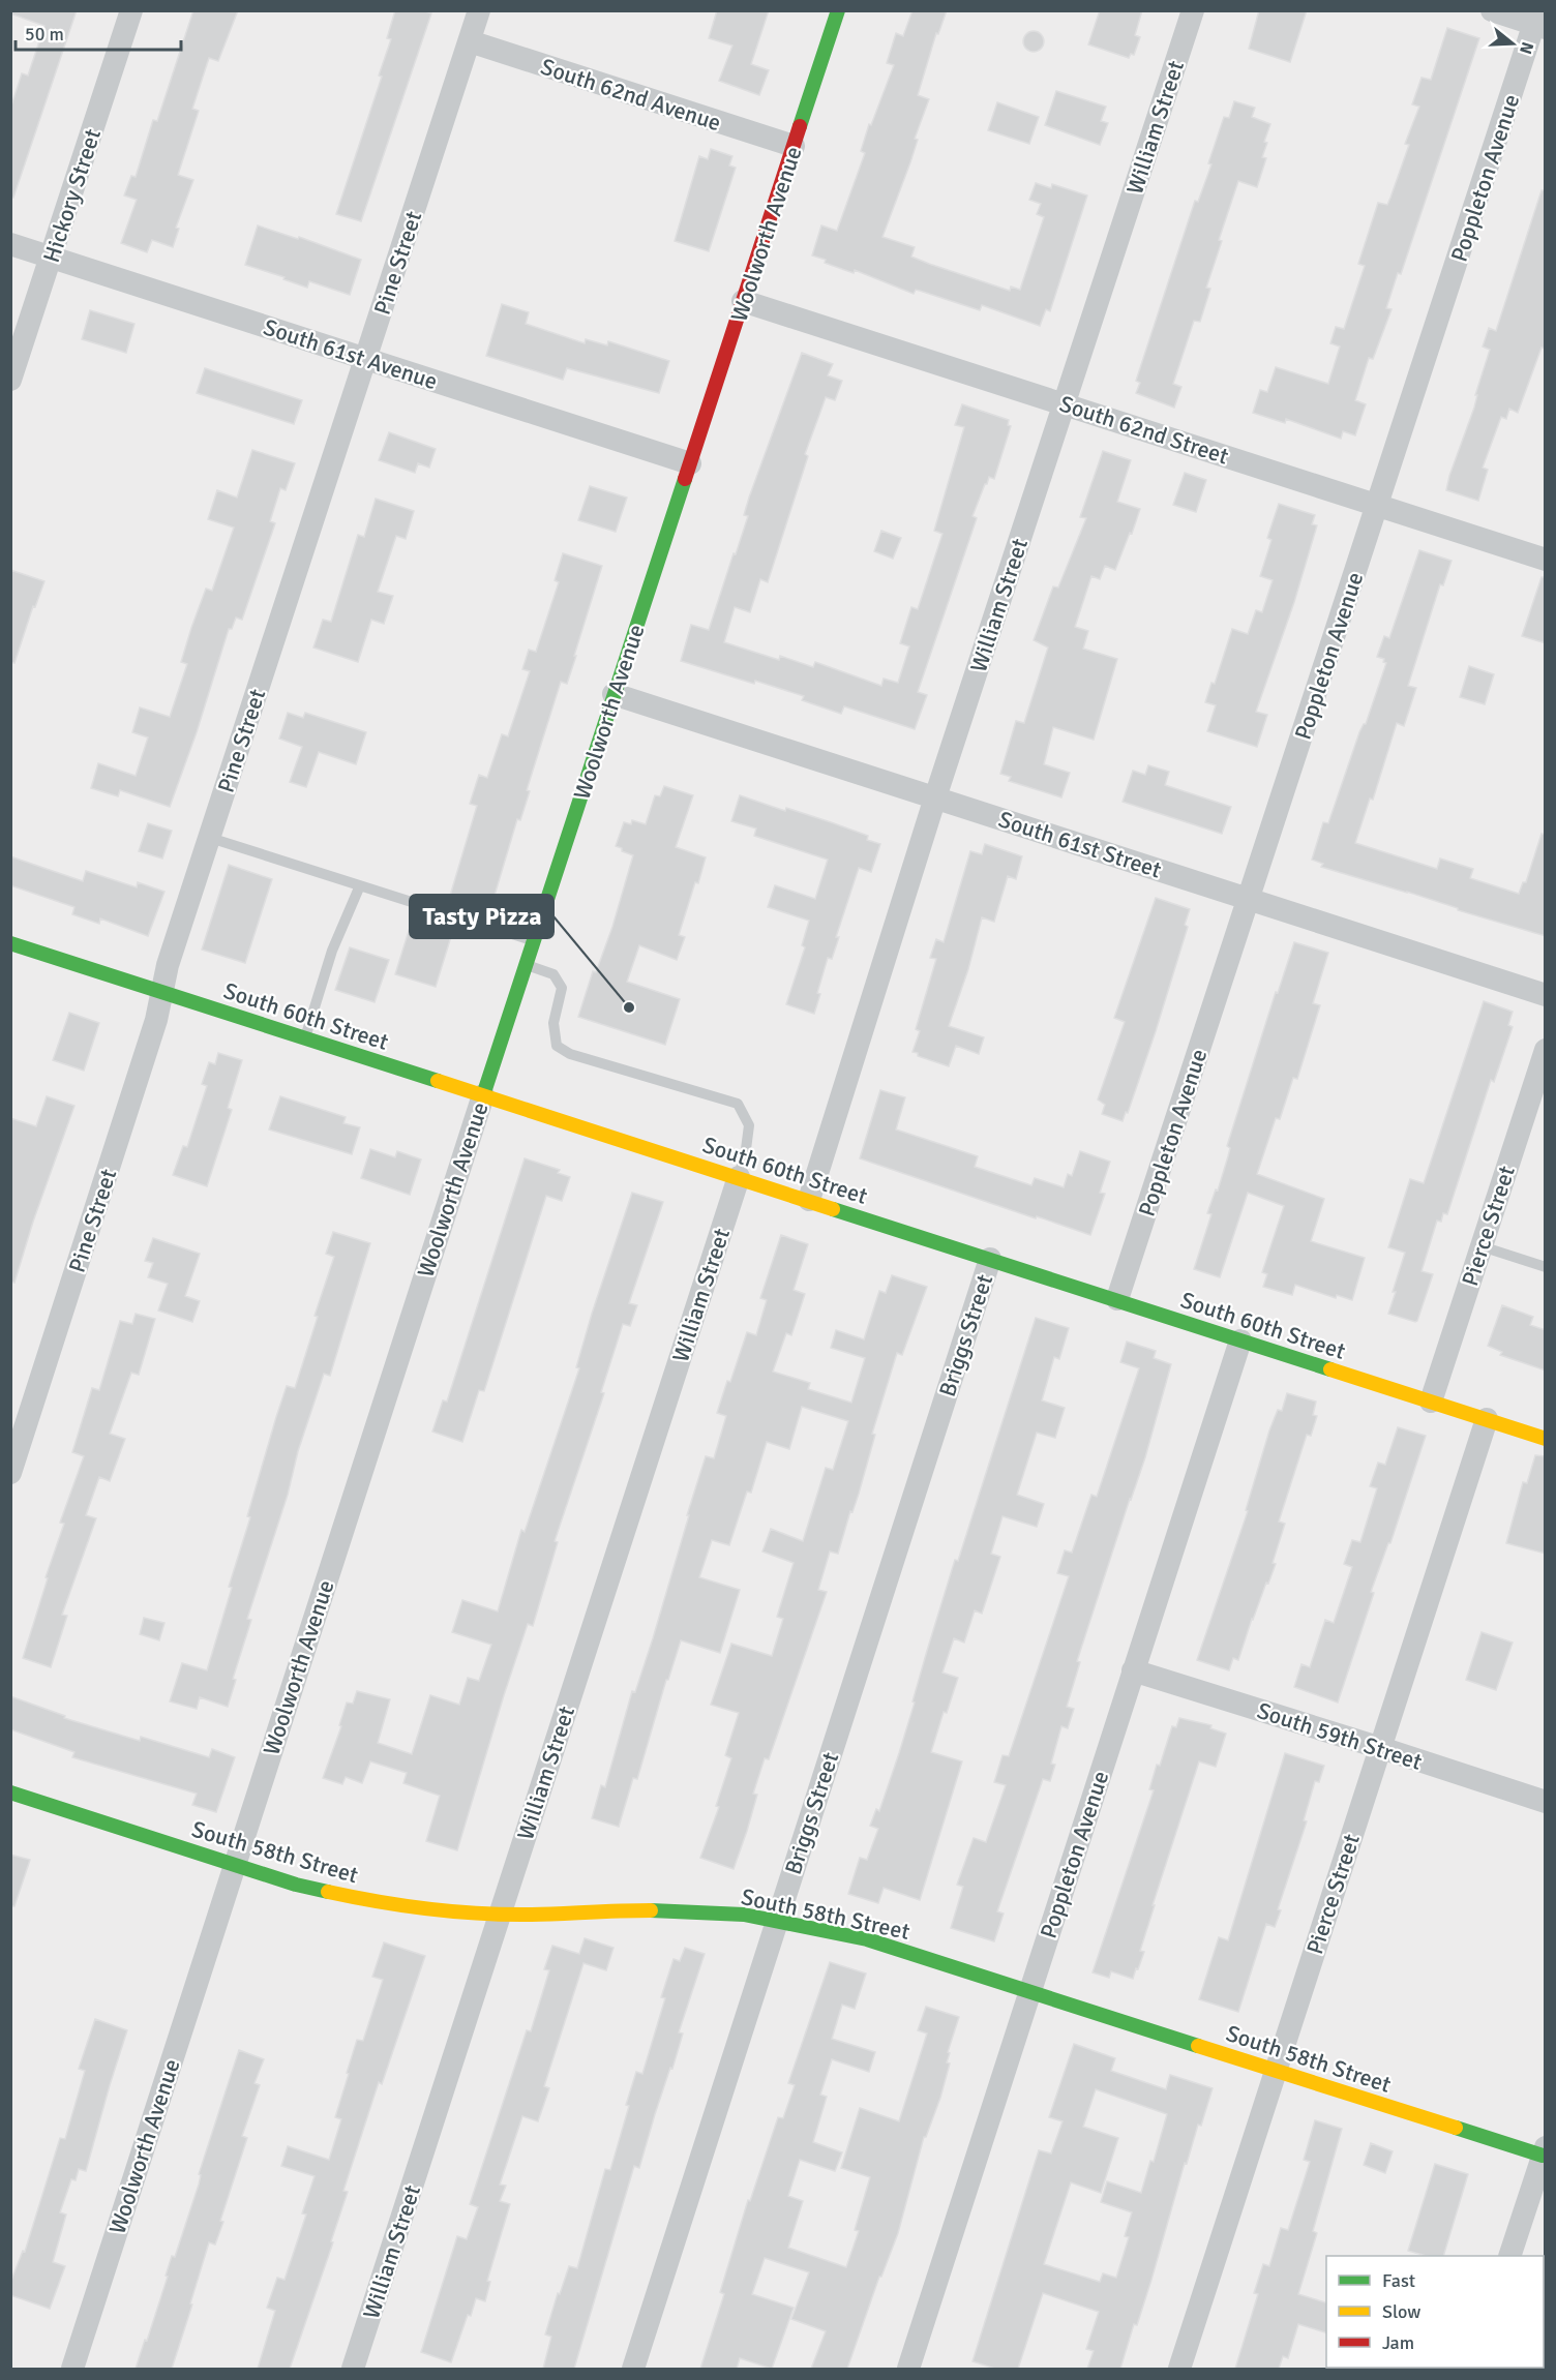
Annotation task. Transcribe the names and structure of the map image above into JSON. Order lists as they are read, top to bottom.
{
  "streets": {
    "street": [
      "South 62nd Avenue",
      "William Street",
      "Poppleton Avenue",
      "Hickory Street",
      "Woolworth Avenue",
      "Pine Street",
      "South 61st Avenue",
      "South 62nd Street",
      "South 61st Street",
      "South 60th Street",
      "Pierce Street",
      "Briggs Street",
      "South 59th Street",
      "South 58th Street"
    ]
  },
  "crossings": [
    ["South 62nd Avenue", "Woolworth Avenue"],
    ["South 62nd Avenue", "Pine Street"],
    ["William Street", "South 62nd Street"],
    ["William Street", "South 61st Street"],
    ["William Street", "South 60th Street"],
    ["William Street", "South 58th Street"],
    ["Poppleton Avenue", "South 62nd Street"],
    ["Poppleton Avenue", "South 61st Street"],
    ["Poppleton Avenue", "South 60th Street"],
    ["Poppleton Avenue", "South 59th Street"],
    ["Poppleton Avenue", "South 58th Street"],
    ["Hickory Street", "South 61st Avenue"],
    ["Woolworth Avenue", "South 61st Avenue"],
    ["Woolworth Avenue", "South 62nd Street"],
    ["Woolworth Avenue", "South 61st Street"],
    ["Woolworth Avenue", "South 60th Street"],
    ["Woolworth Avenue", "South 58th Street"],
    ["Pine Street", "South 61st Avenue"],
    ["Pine Street", "South 60th Street"],
    ["South 60th Street", "Pierce Street"],
    ["South 60th Street", "Briggs Street"],
    ["Pierce Street", "South 59th Street"],
    ["Pierce Street", "South 58th Street"],
    ["Briggs Street", "South 58th Street"]
  ],
  "places": ["Tasty Pizza"],
  "legend": ["Fast", "Slow", "Jam"],
  "scale_bar": "50 m",
  "north": "right"
}
